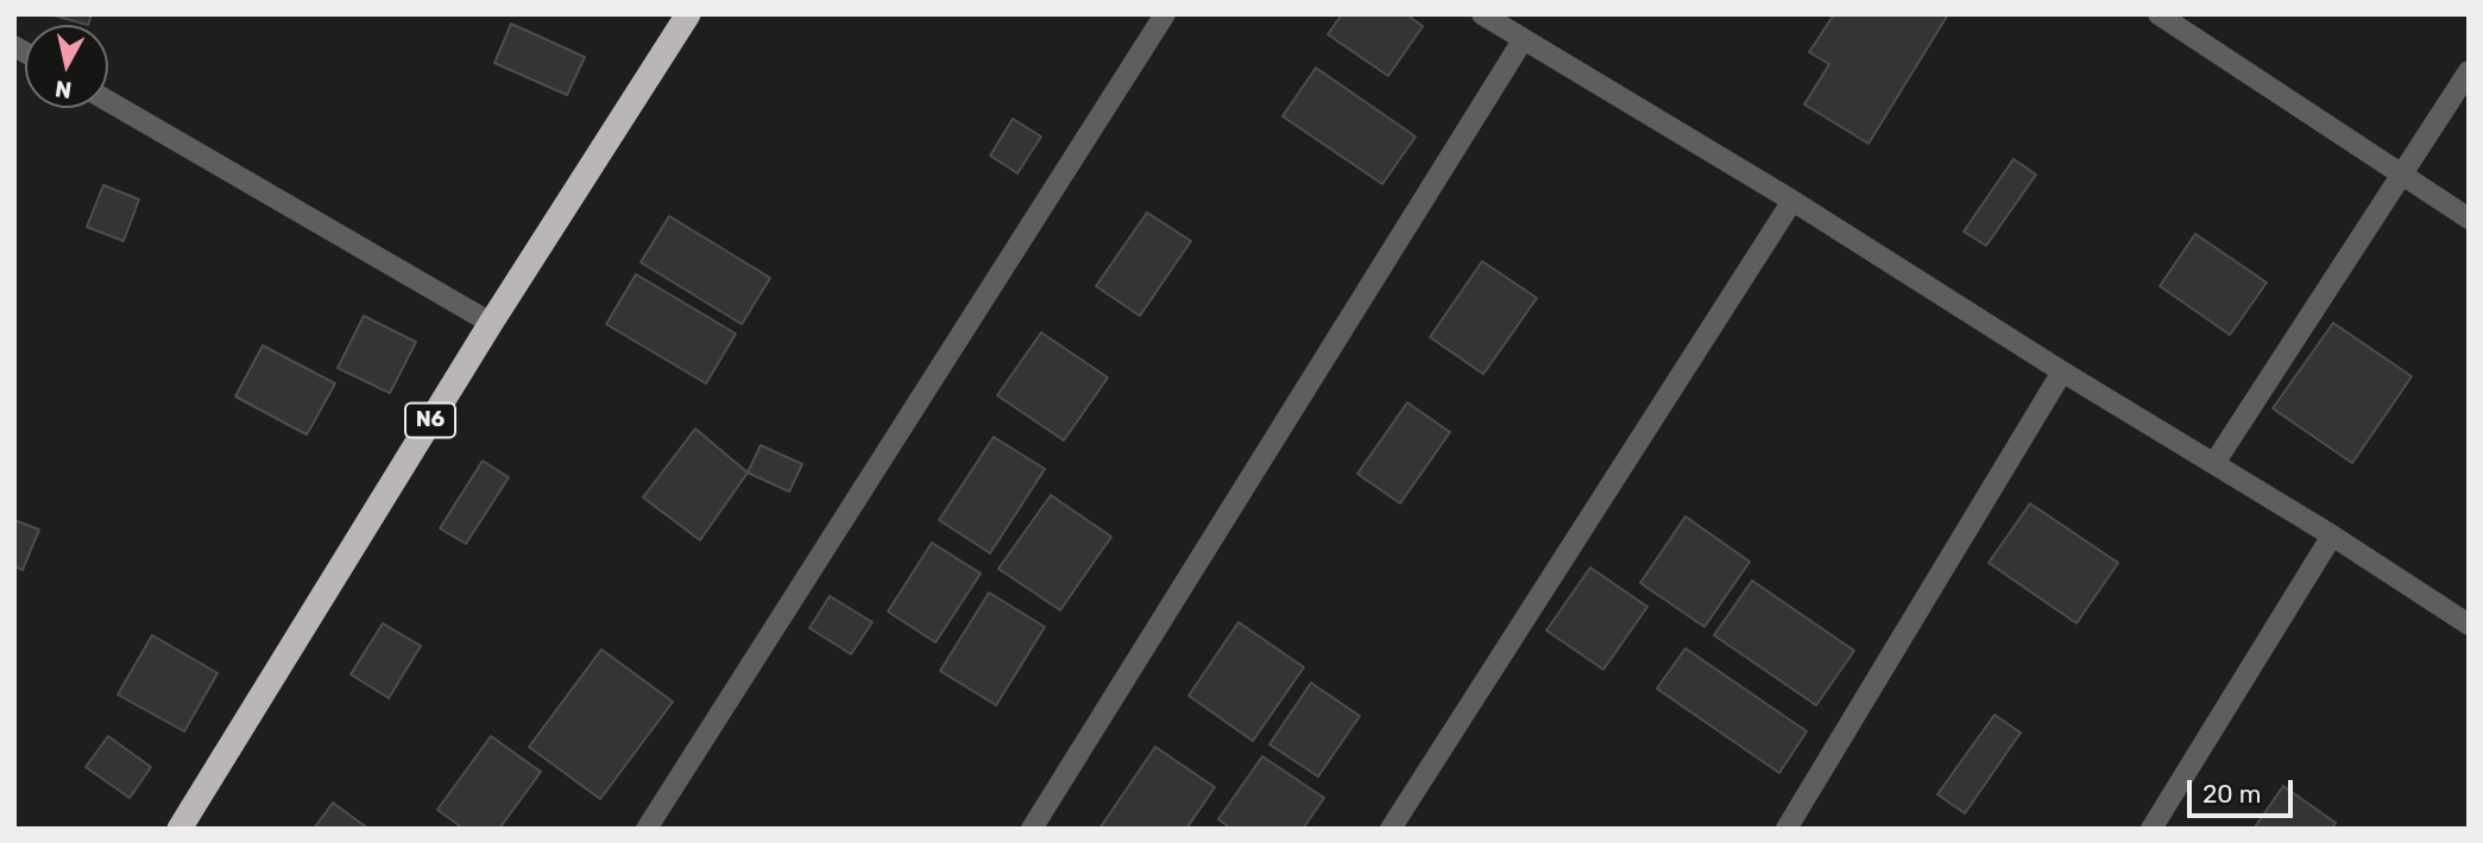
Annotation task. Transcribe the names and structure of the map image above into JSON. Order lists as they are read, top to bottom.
{
  "streets": {
    "highway": ["N6"]
  },
  "scale_bar": "20 m",
  "north": "bottom"
}
